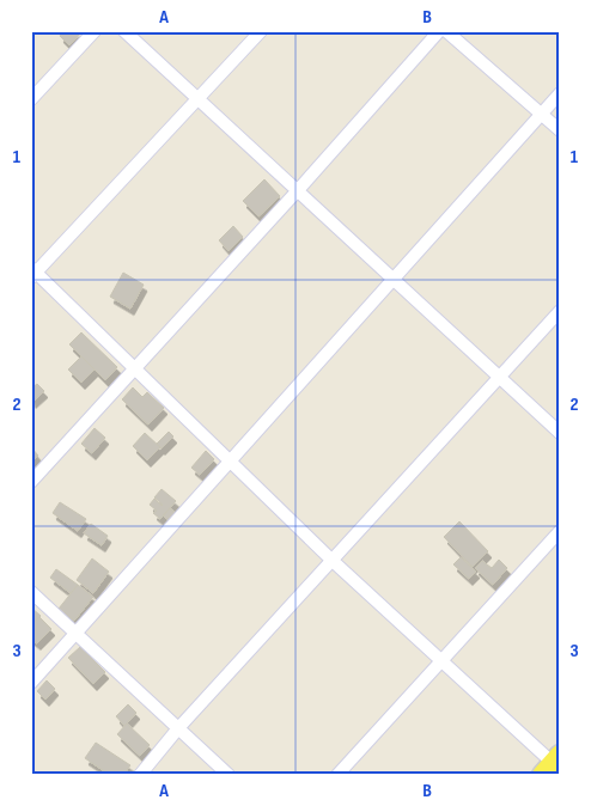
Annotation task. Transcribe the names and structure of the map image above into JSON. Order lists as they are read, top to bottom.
{
  "grid": {
    "columns": ["A", "B"],
    "rows": ["1", "2", "3"]
  }
}
